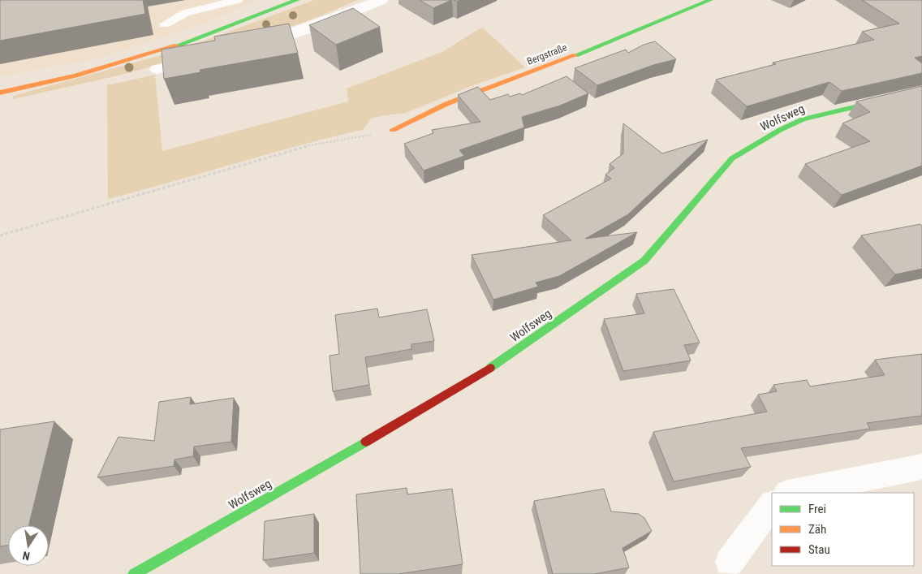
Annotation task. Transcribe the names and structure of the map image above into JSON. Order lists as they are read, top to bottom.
{
  "streets": {
    "street": ["Bergstraße", "Wolfsweg"]
  },
  "legend": ["Frei", "Zäh", "Stau"],
  "north": "bottom"
}
